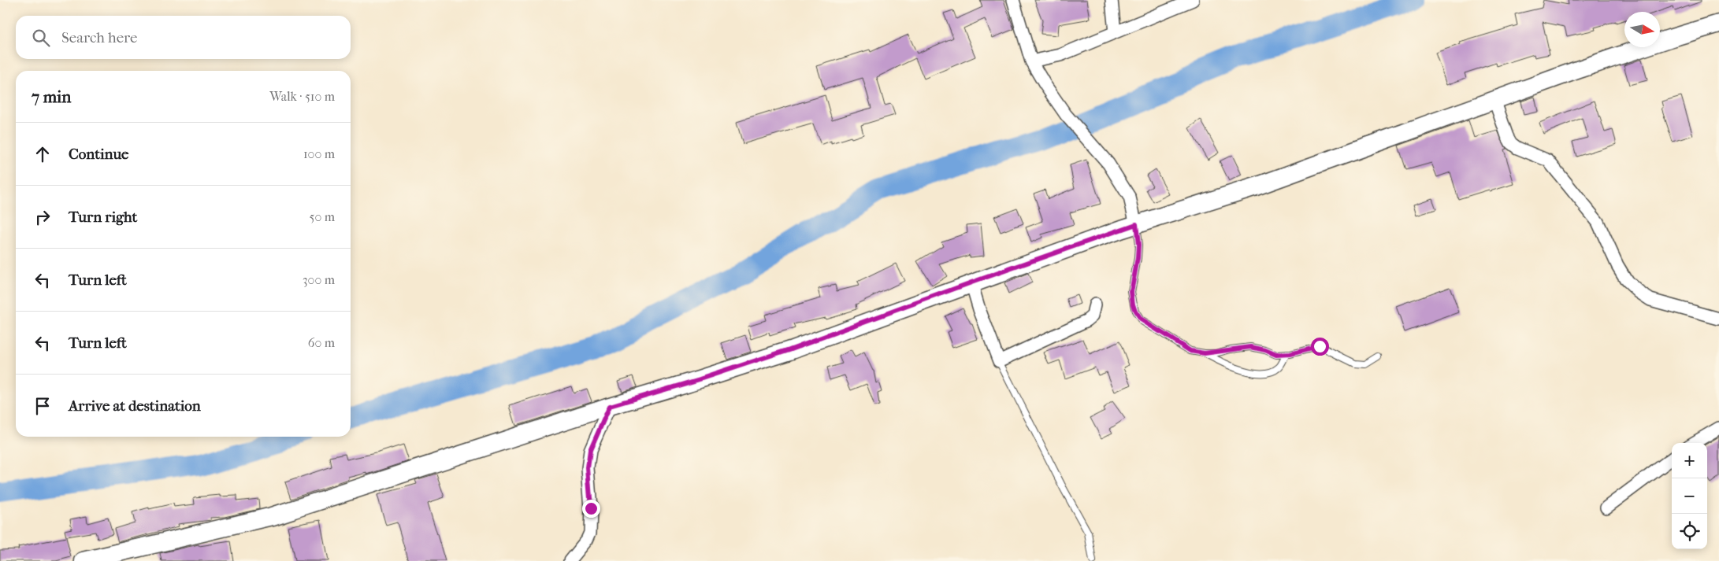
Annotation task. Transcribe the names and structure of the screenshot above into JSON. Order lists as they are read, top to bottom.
{
  "north": "right",
  "page": {
    "search": "Search here",
    "heading": ["7 min", "Walk · 510 m"],
    "list": [
      ["Continue", "100 m"],
      ["Turn right", "50 m"],
      ["Turn left", "300 m"],
      ["Turn left", "60 m"],
      "Arrive at destination"
    ],
    "map_buttons": ["+", "−"]
  }
}
